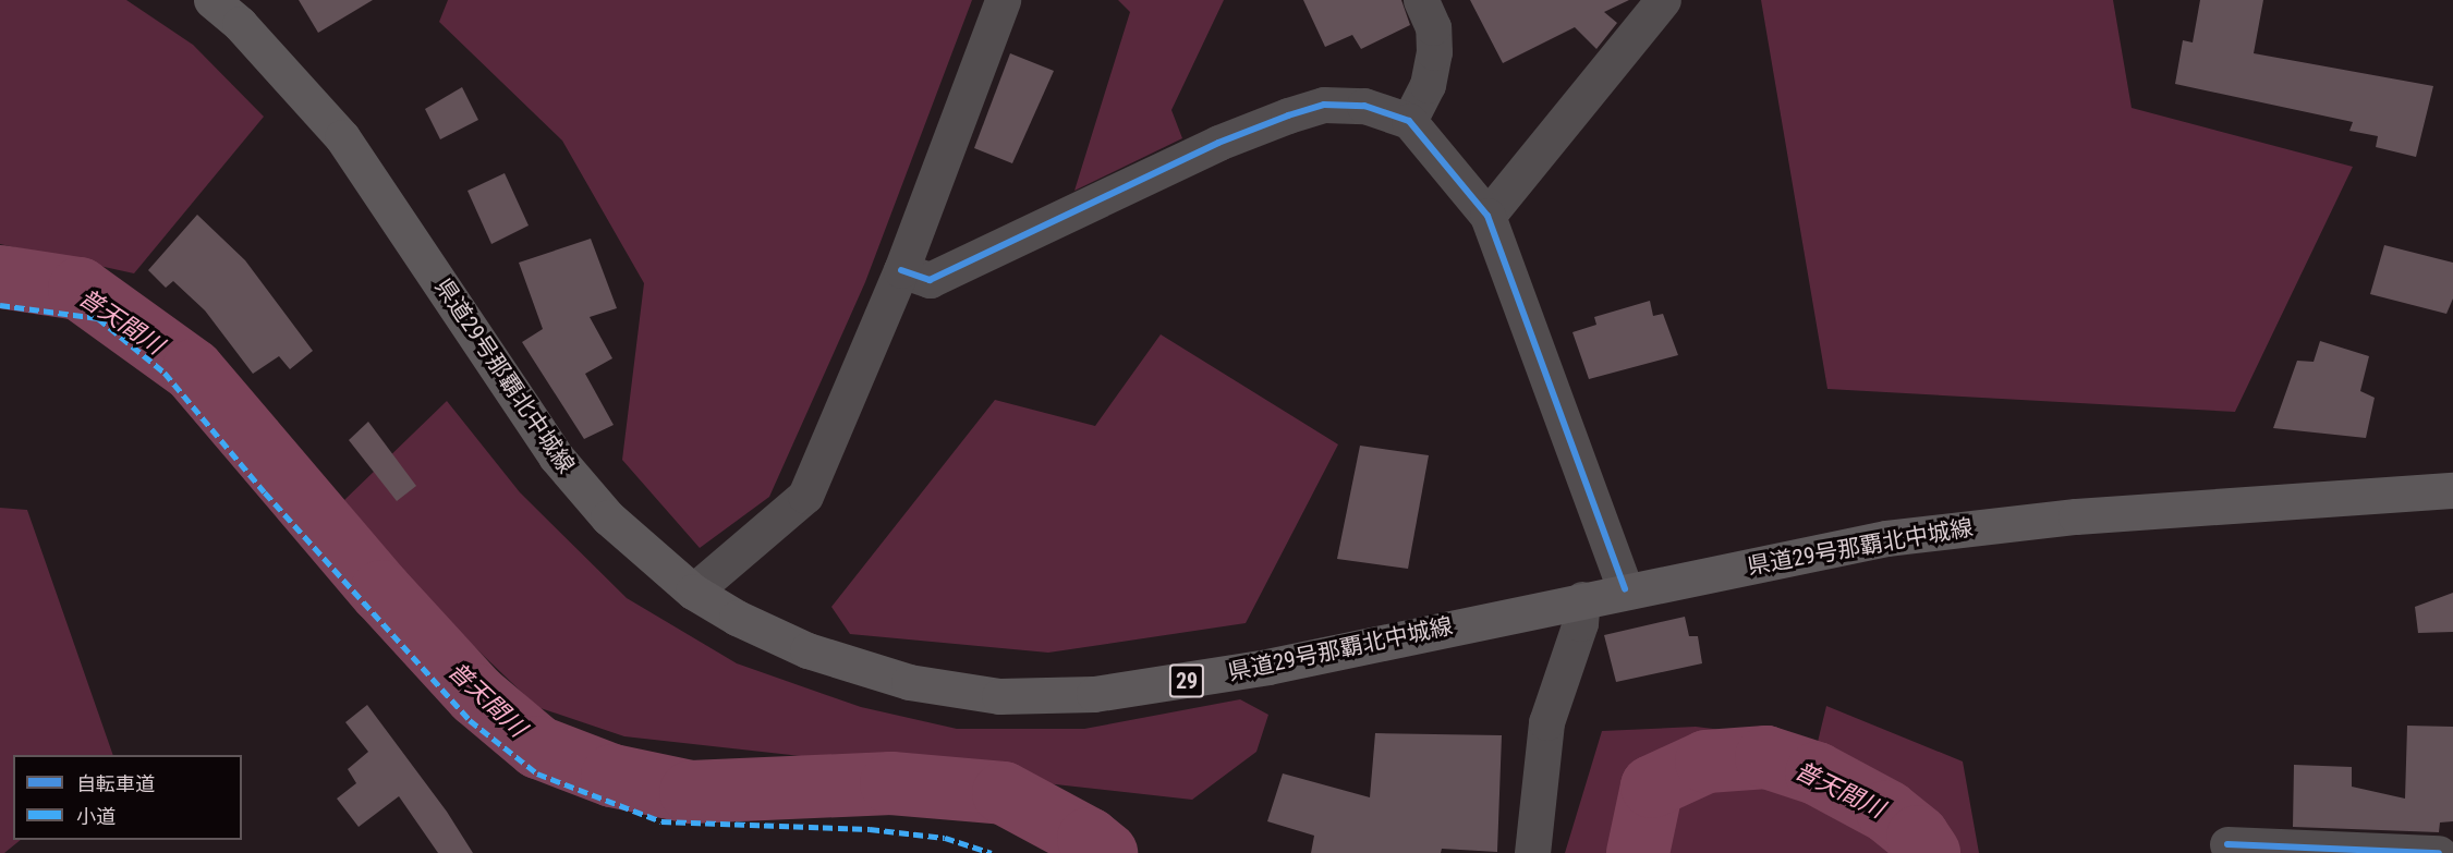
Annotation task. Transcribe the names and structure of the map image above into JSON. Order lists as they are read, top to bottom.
{
  "streets": {
    "main road": ["県道29号那覇北中城線", "29"]
  },
  "water": ["普天間川"],
  "legend": ["自転車道", "小道"]
}
